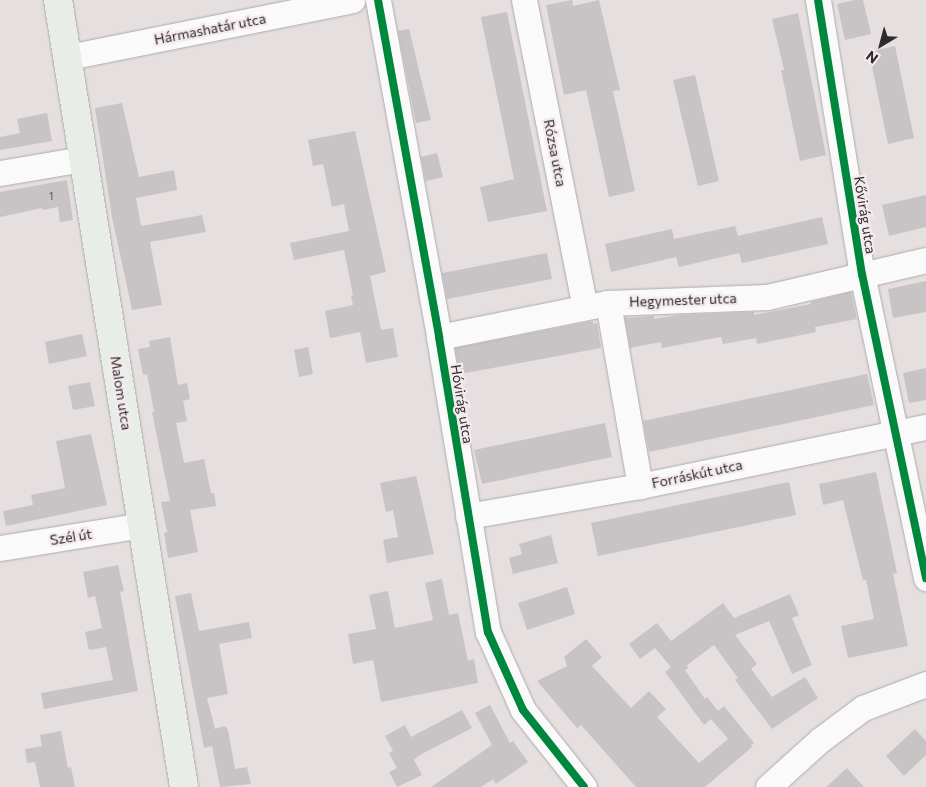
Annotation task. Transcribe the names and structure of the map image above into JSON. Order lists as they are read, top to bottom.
{
  "streets": {
    "main road": ["Malom utca"],
    "street": [
      "Hármashatár utca",
      "Rózsa utca",
      "Kővirág utca",
      "Hegymester utca",
      "Hóvirág utca",
      "Forráskút utca",
      "Szél út"
    ]
  },
  "crossings": [
    ["Hármashatár utca", "Malom utca"],
    ["Rózsa utca", "Hegymester utca"],
    ["Rózsa utca", "Forráskút utca"],
    ["Kővirág utca", "Hegymester utca"],
    ["Kővirág utca", "Forráskút utca"],
    ["Hegymester utca", "Hóvirág utca"],
    ["Malom utca", "Szél út"],
    ["Hóvirág utca", "Forráskút utca"]
  ],
  "house_numbers": ["1"],
  "north": "bottom left"
}
